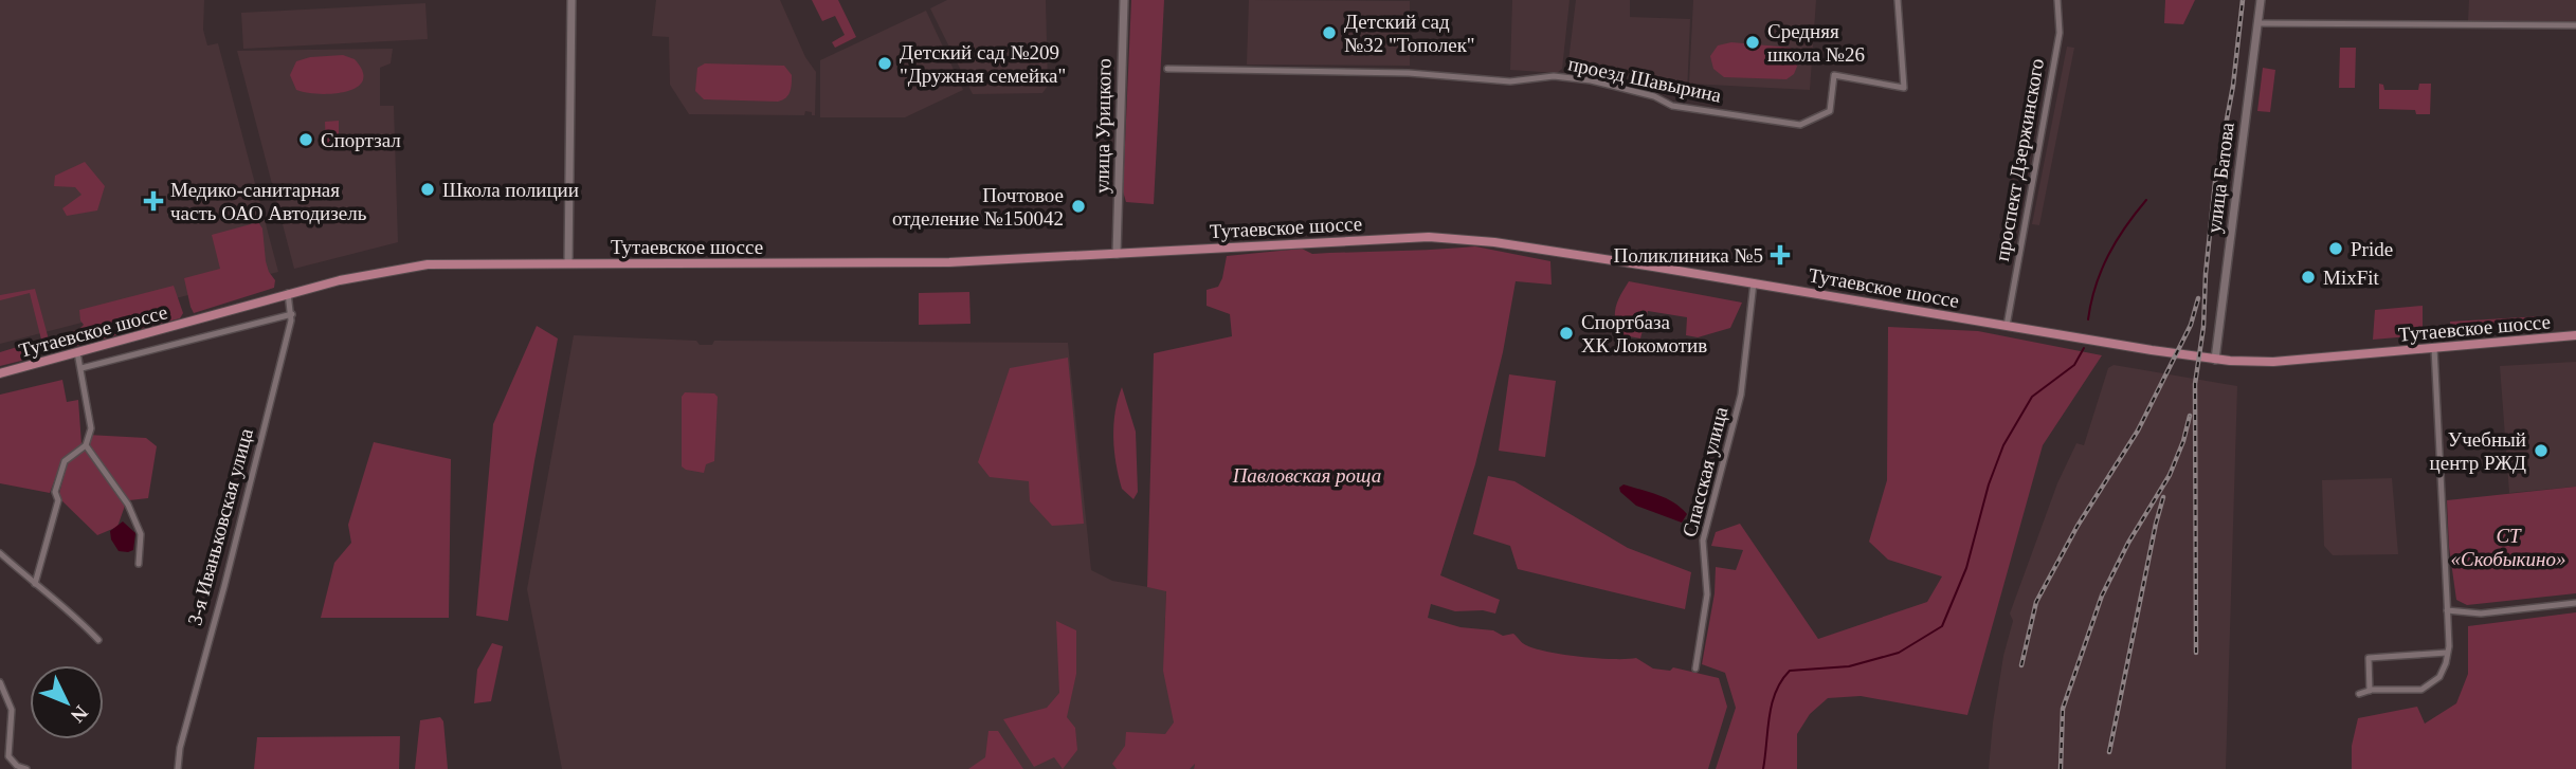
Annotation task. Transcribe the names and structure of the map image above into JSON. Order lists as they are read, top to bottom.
{
  "streets": {
    "main road": ["Тутаевское шоссе"],
    "street": [
      "проезд Шавырина",
      "улица Урицкого",
      "проспект Дзержинского",
      "улица Батова",
      "Спасская улица",
      "3-я Иваньковская улица"
    ]
  },
  "crossings": [
    ["улица Урицкого", "Тутаевское шоссе"],
    ["проспект Дзержинского", "Тутаевское шоссе"],
    ["улица Батова", "Тутаевское шоссе"],
    ["Тутаевское шоссе", "Спасская улица"],
    ["Тутаевское шоссе", "3-я Иваньковская улица"]
  ],
  "parks": ["Павловская роща", "СТ «Скобыкино»"],
  "places": {
    "other": [
      "Детский сад №32 \"Тополек\"",
      "Средняя школа №26",
      "Детский сад №209 \"Дружная семейка\"",
      "Спортзал",
      "Школа полиции",
      "Почтовое отделение №150042",
      "Pride",
      "MixFit",
      "Спортбаза ХК Локомотив",
      "Учебный центр РЖД"
    ],
    "health": ["Медико-санитарная часть ОАО Автодизель", "Поликлиника №5"]
  },
  "north": "bottom right"
}
